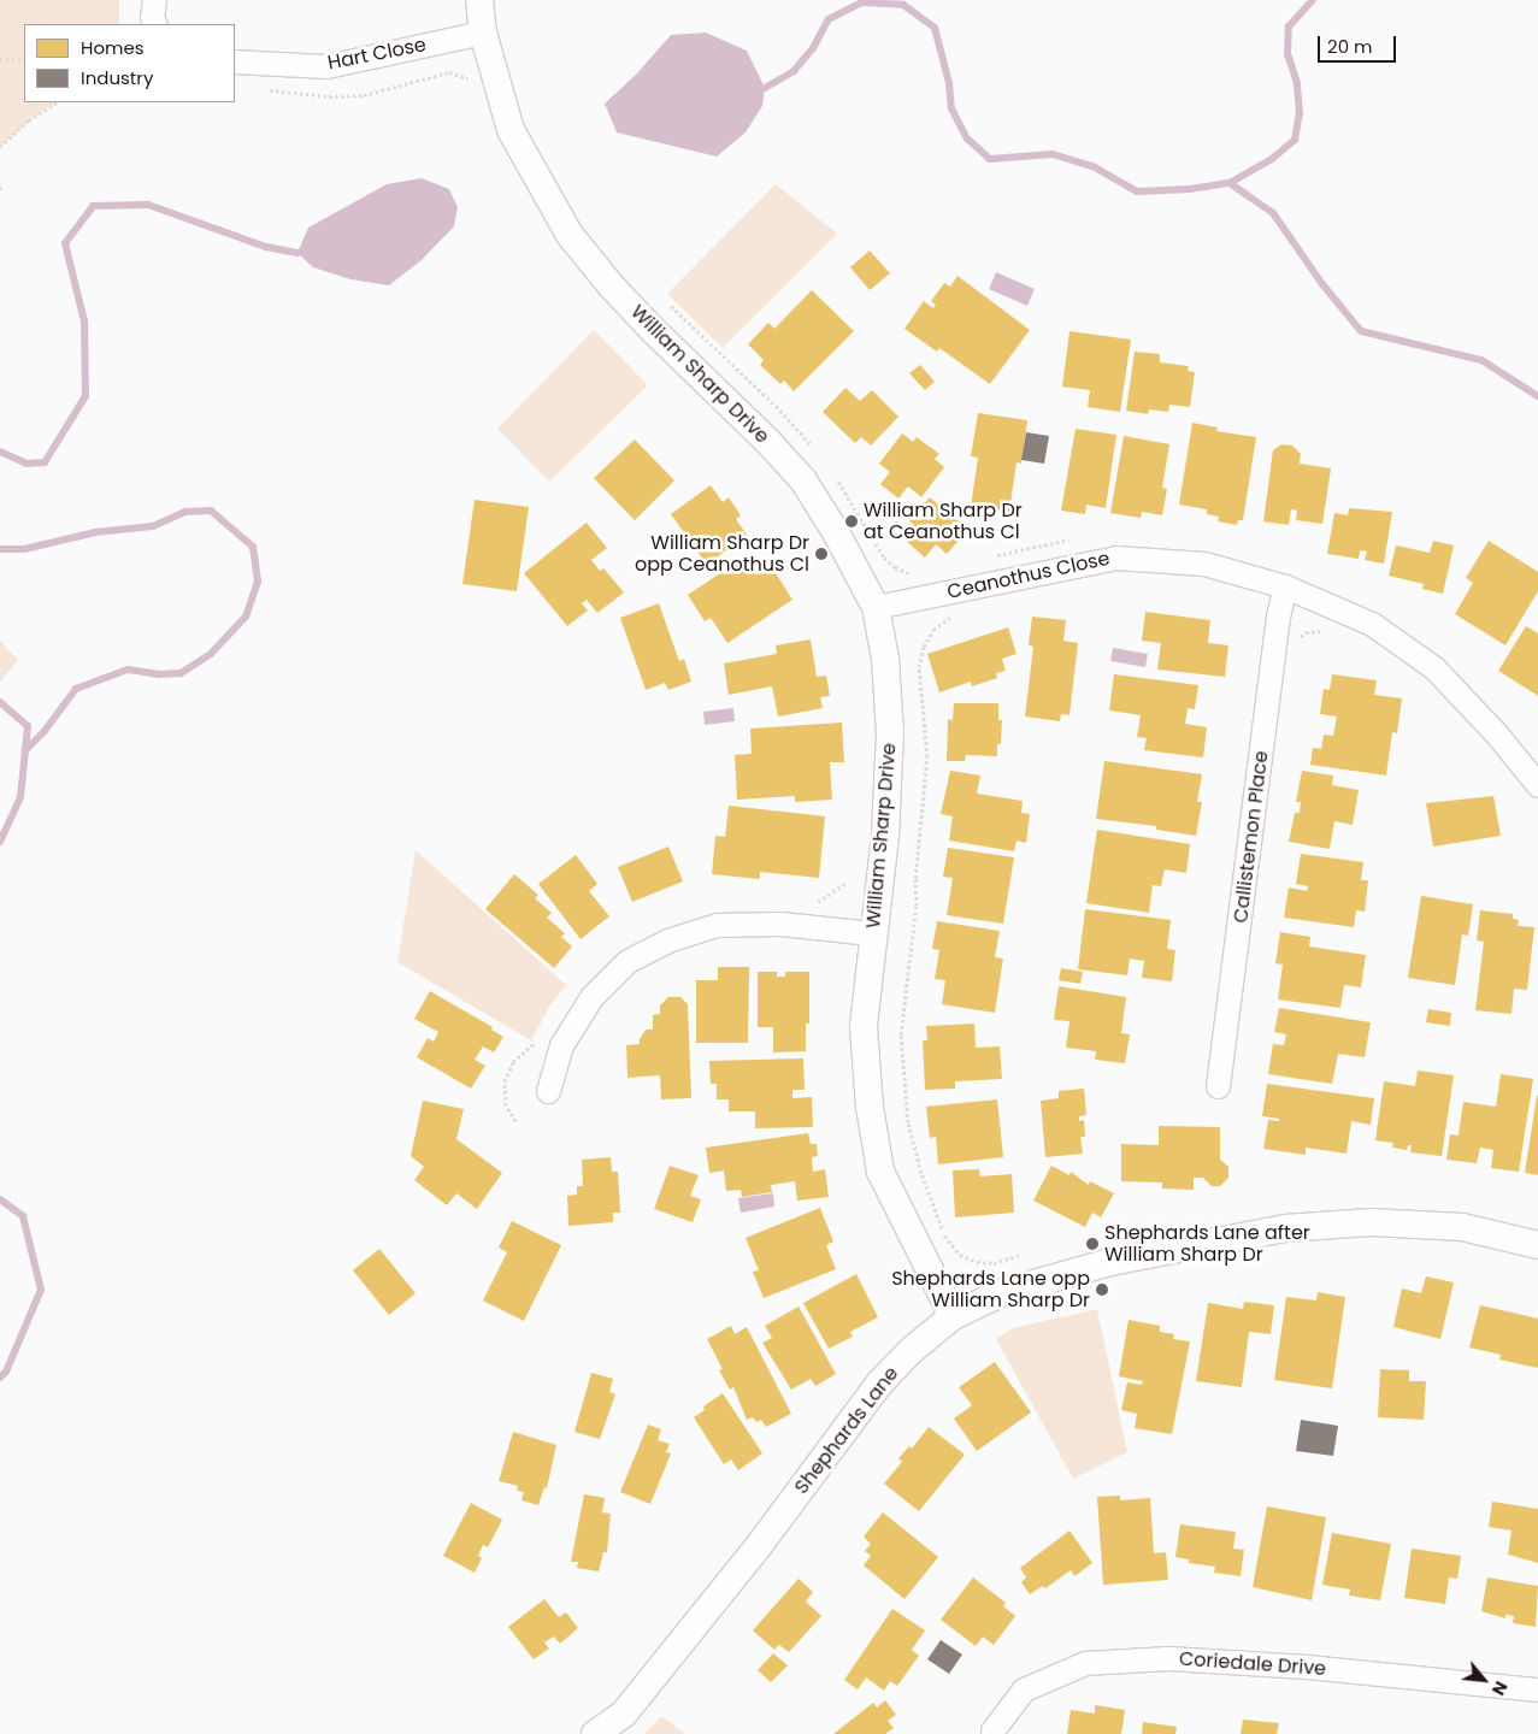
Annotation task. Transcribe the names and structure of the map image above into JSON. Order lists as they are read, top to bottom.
{
  "streets": {
    "street": [
      "Hart Close",
      "William Sharp Drive",
      "Ceanothus Close",
      "Callistemon Place",
      "Shephards Lane",
      "Coriedale Drive"
    ]
  },
  "crossings": [
    ["Hart Close", "William Sharp Drive"],
    ["William Sharp Drive", "Ceanothus Close"],
    ["William Sharp Drive", "Shephards Lane"],
    ["Ceanothus Close", "Callistemon Place"]
  ],
  "places": [
    "William Sharp Dr at Ceanothus Cl",
    "William Sharp Dr opp Ceanothus Cl",
    "Shephards Lane after William Sharp Dr",
    "Shephards Lane opp William Sharp Dr"
  ],
  "legend": ["Homes", "Industry"],
  "scale_bar": "20 m",
  "north": "bottom right"
}
